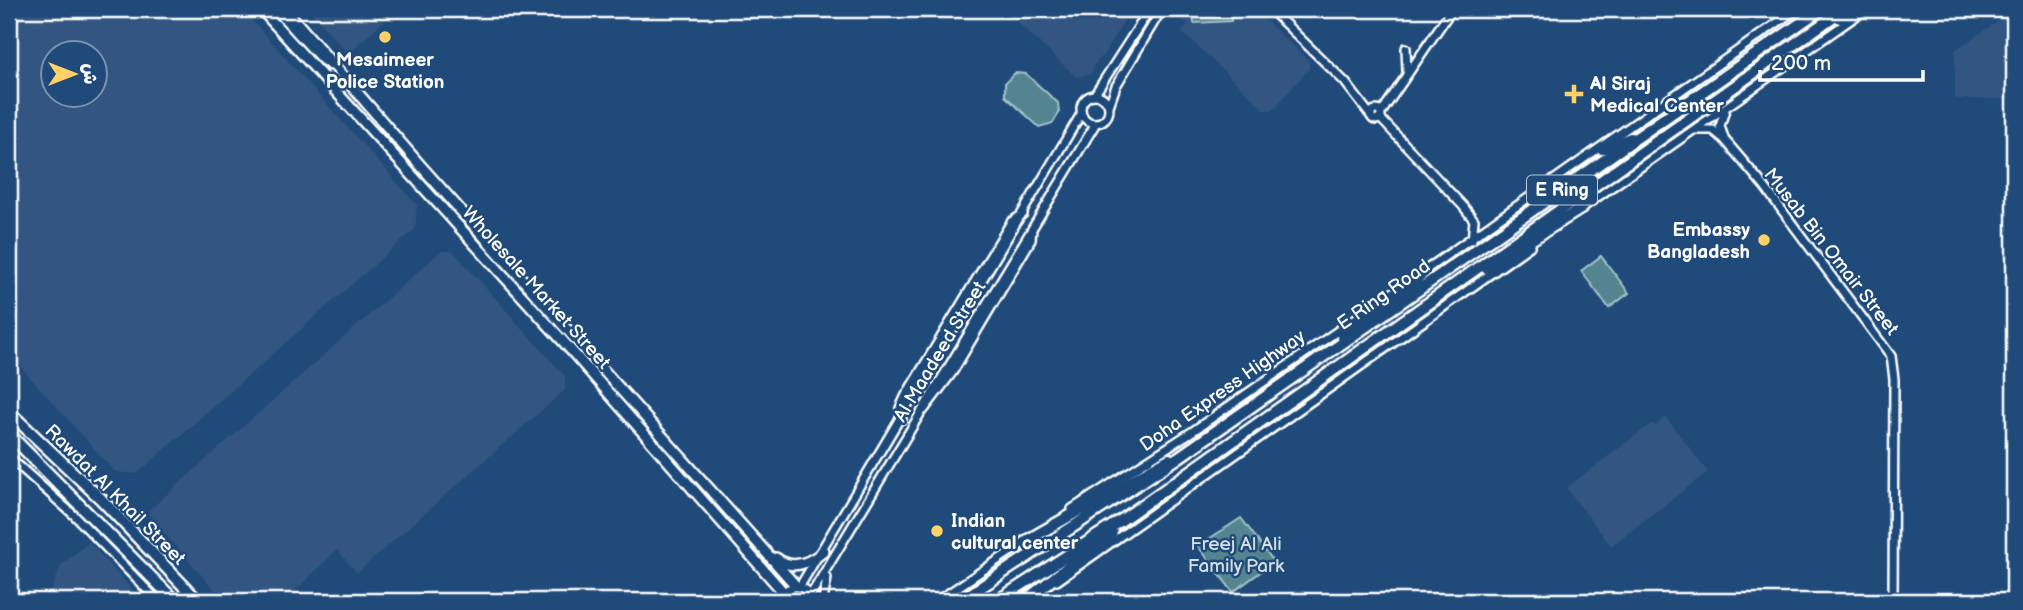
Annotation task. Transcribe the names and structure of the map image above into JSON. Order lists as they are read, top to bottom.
{
  "streets": {
    "highway": ["E Ring", "E Ring Road", "Rawdat Al Khail Street"],
    "main road": ["Wholesale Market Street"],
    "street": ["Musab Bin Omair Street", "Al Maadeed Street", "Doha Express Highway"]
  },
  "crossings": [
    ["Wholesale Market Street", "Al Maadeed Street"]
  ],
  "parks": ["Freej Al Ali Family Park"],
  "places": {
    "other": ["Mesaimeer Police Station", "Embassy Bangladesh", "Indian cultural center"],
    "health": ["Al Siraj Medical Center"]
  },
  "scale_bar": "200 m",
  "north": "right"
}
